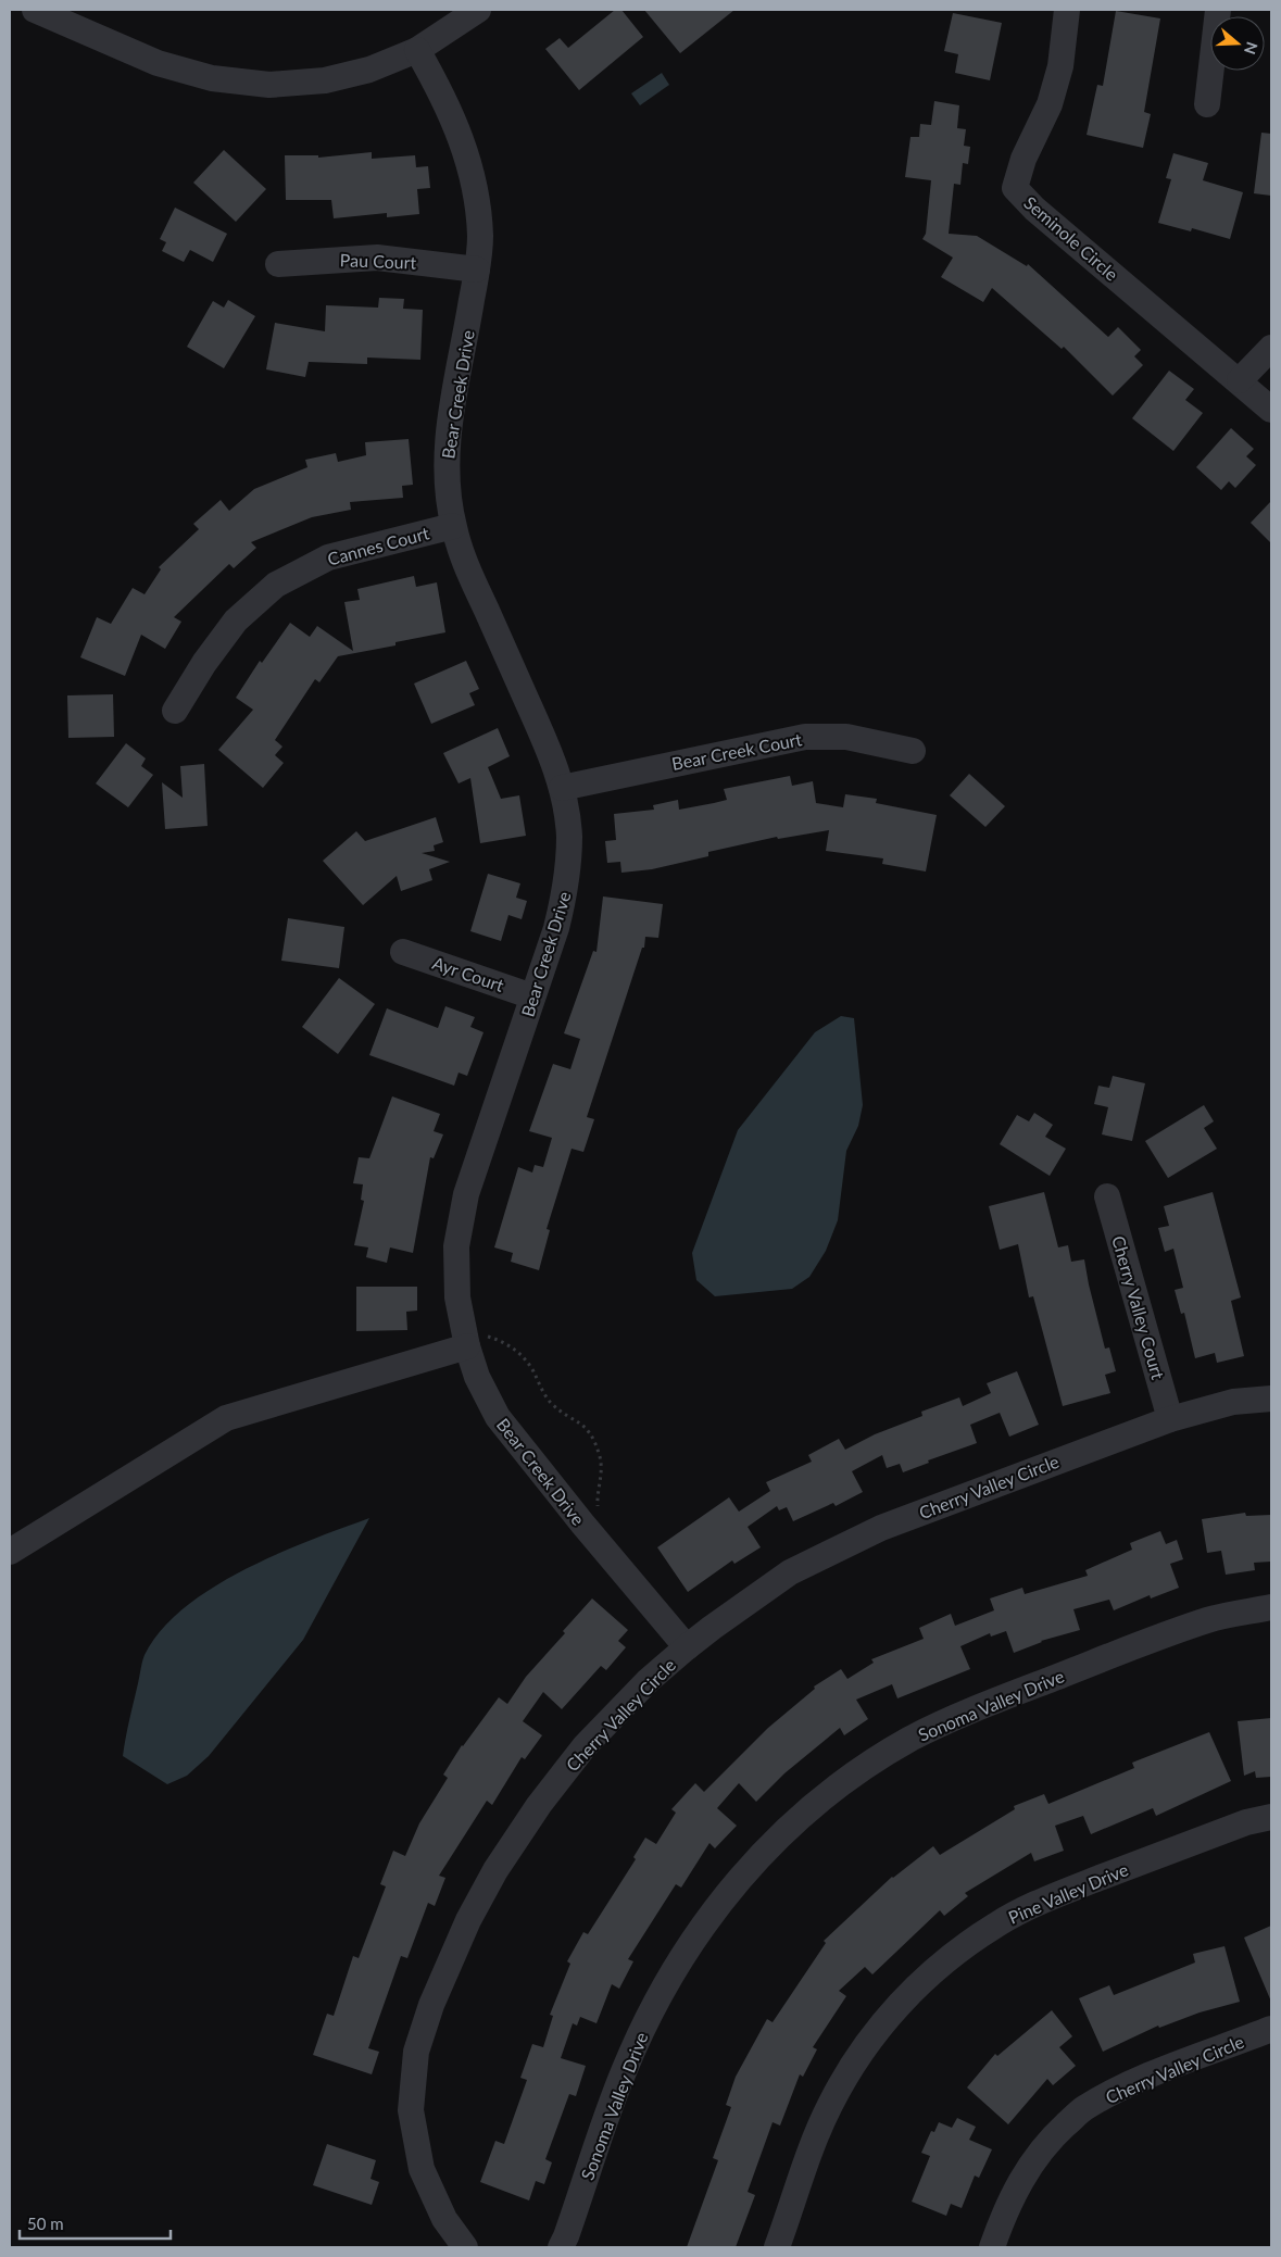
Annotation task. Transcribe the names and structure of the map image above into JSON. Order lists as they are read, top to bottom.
{
  "streets": {
    "street": [
      "Seminole Circle",
      "Pau Court",
      "Bear Creek Drive",
      "Cannes Court",
      "Bear Creek Court",
      "Ayr Court",
      "Cherry Valley Court",
      "Cherry Valley Circle",
      "Sonoma Valley Drive",
      "Pine Valley Drive"
    ]
  },
  "crossings": [
    ["Pau Court", "Bear Creek Drive"],
    ["Bear Creek Drive", "Cannes Court"],
    ["Bear Creek Drive", "Bear Creek Court"],
    ["Bear Creek Drive", "Ayr Court"],
    ["Bear Creek Drive", "Cherry Valley Circle"],
    ["Cherry Valley Court", "Cherry Valley Circle"]
  ],
  "scale_bar": "50 m",
  "north": "right"
}
